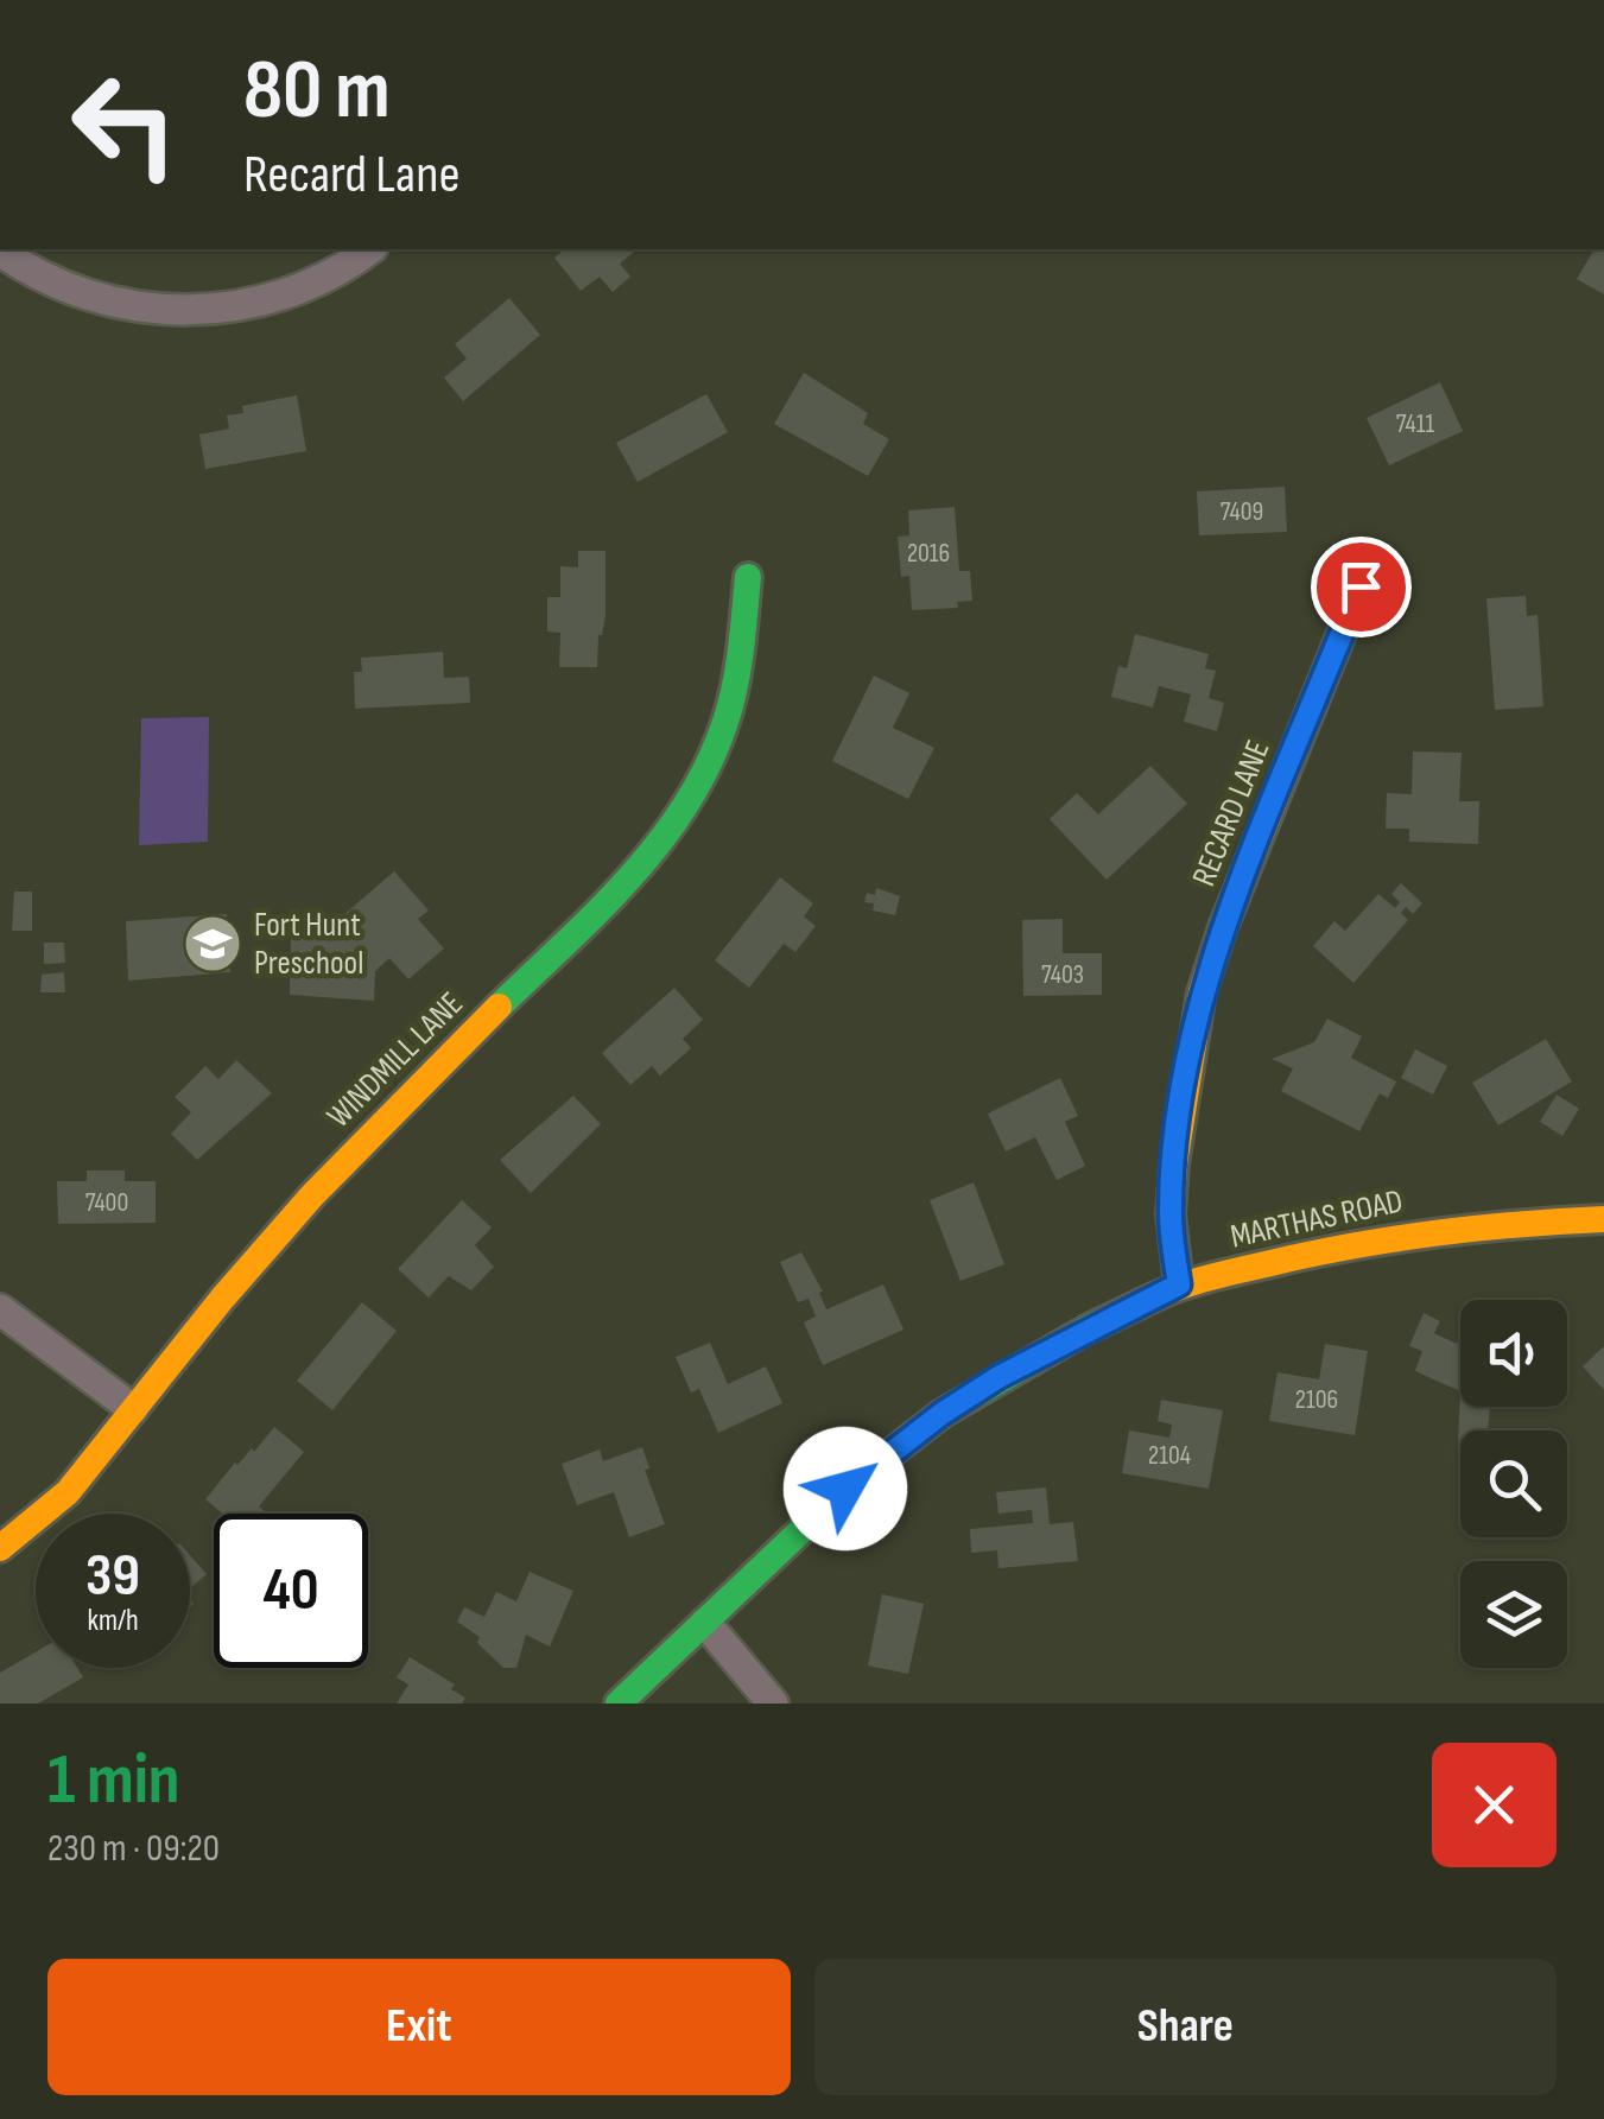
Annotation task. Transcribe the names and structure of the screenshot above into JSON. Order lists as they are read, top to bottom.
{
  "streets": {
    "street": ["RECARD LANE", "WINDMILL LANE", "MARTHAS ROAD"]
  },
  "crossings": [
    ["RECARD LANE", "MARTHAS ROAD"]
  ],
  "places": {
    "school or university": ["Fort Hunt Preschool"]
  },
  "house_numbers": [
    "7411",
    "7409",
    "2016",
    "7403",
    "7400",
    "2106",
    "2104"
  ],
  "page": {
    "turn": ["80 m", "Recard Lane"],
    "speed": "39 km/h",
    "limit": "40",
    "heading": ["1 min", "230 m · 09:20"],
    "buttons": ["Exit", "Share"]
  }
}
